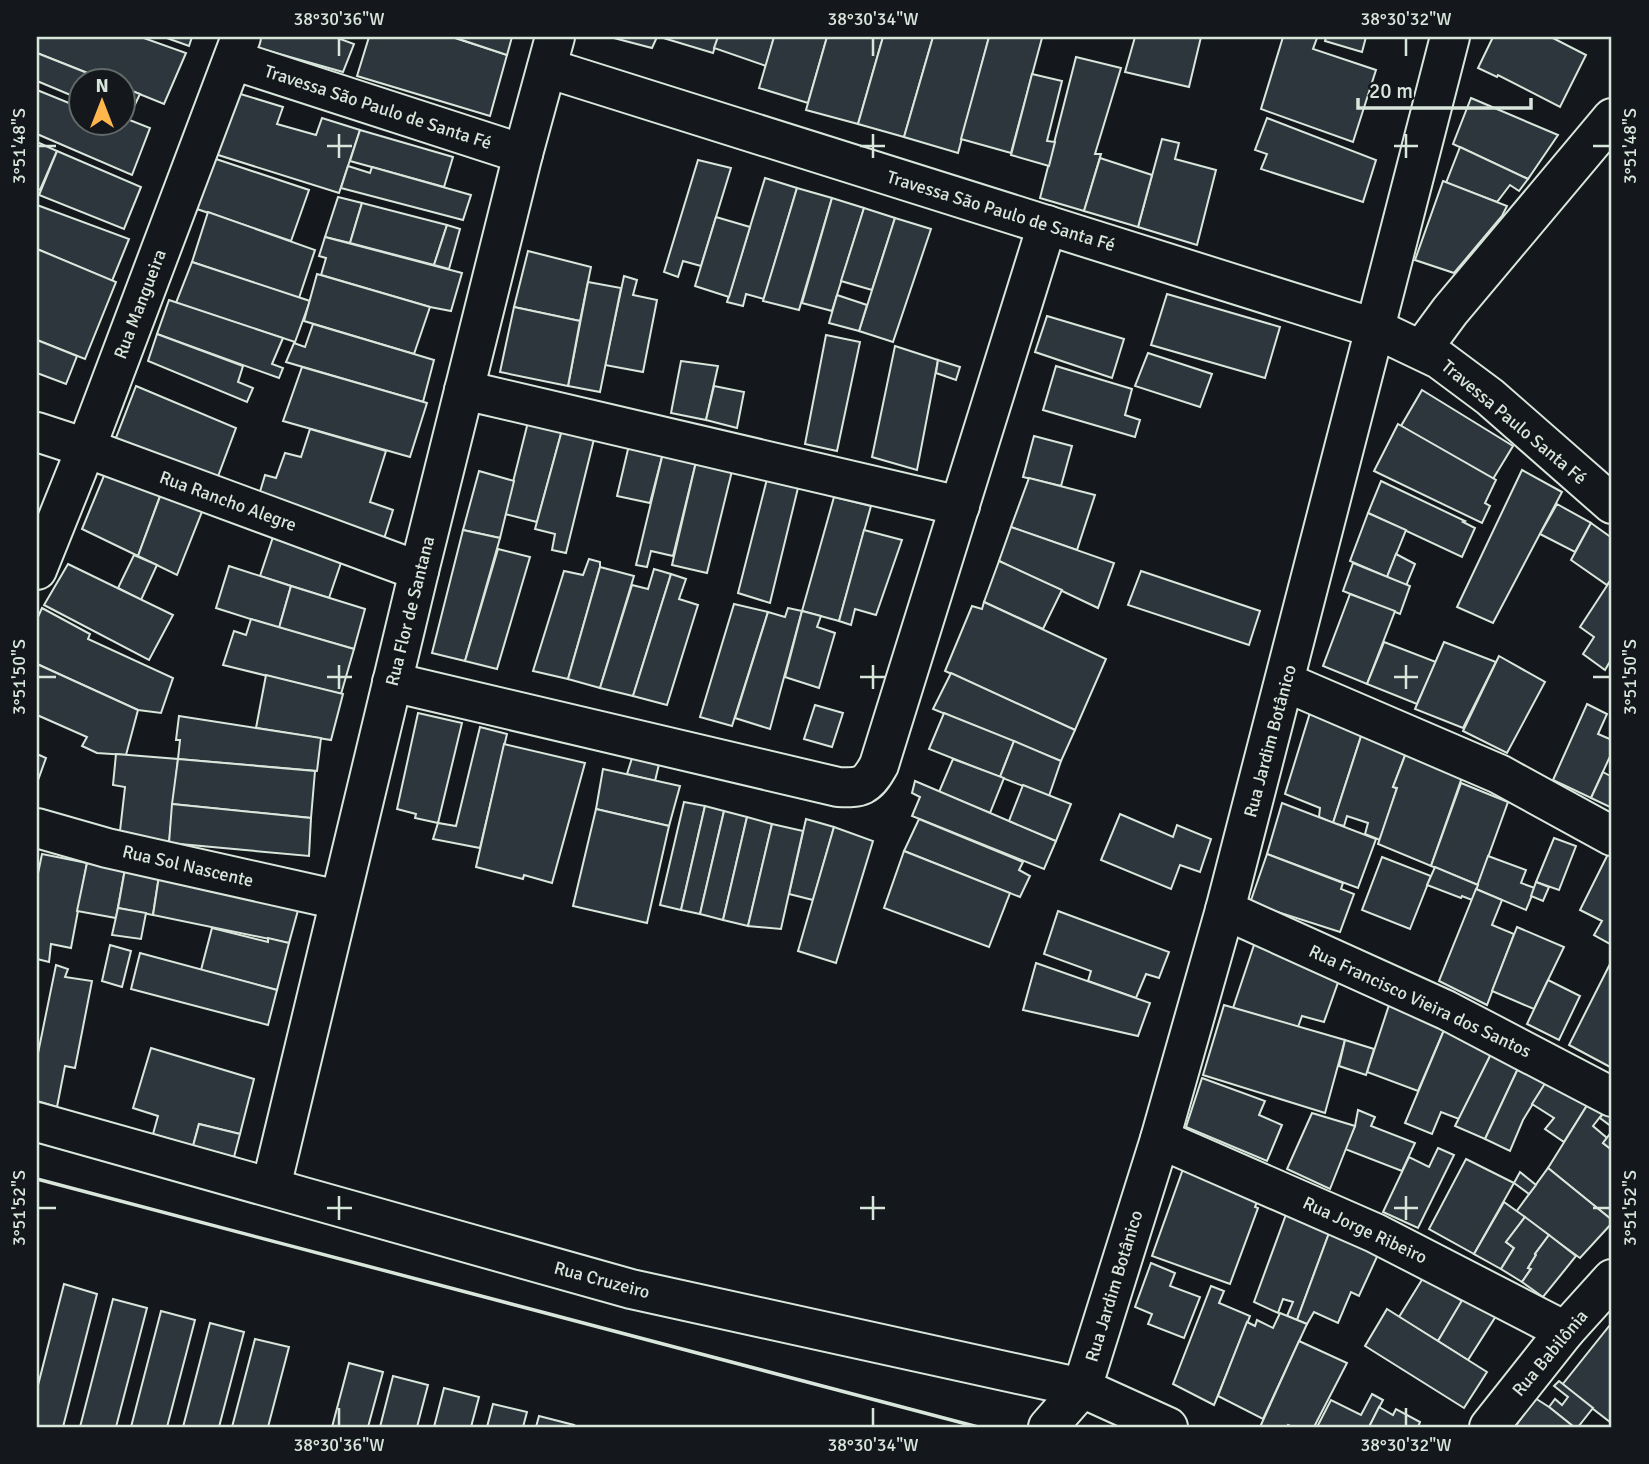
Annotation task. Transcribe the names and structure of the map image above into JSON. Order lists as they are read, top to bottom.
{
  "streets": {
    "street": [
      "Travessa São Paulo de Santa Fé",
      "Rua Mangueira",
      "Travessa Paulo Santa Fé",
      "Rua Rancho Alegre",
      "Rua Flor de Santana",
      "Rua Jardim Botânico",
      "Rua Sol Nascente",
      "Rua Francisco Vieira dos Santos",
      "Rua Jorge Ribeiro",
      "Rua Cruzeiro",
      "Rua Babilônia"
    ]
  },
  "crossings": [
    ["Travessa São Paulo de Santa Fé", "Rua Mangueira"],
    ["Travessa São Paulo de Santa Fé", "Travessa Paulo Santa Fé"],
    ["Travessa São Paulo de Santa Fé", "Rua Flor de Santana"],
    ["Travessa São Paulo de Santa Fé", "Rua Jardim Botânico"],
    ["Rua Mangueira", "Rua Rancho Alegre"],
    ["Travessa Paulo Santa Fé", "Rua Jardim Botânico"],
    ["Rua Rancho Alegre", "Rua Flor de Santana"],
    ["Rua Flor de Santana", "Rua Sol Nascente"],
    ["Rua Flor de Santana", "Rua Cruzeiro"],
    ["Rua Jardim Botânico", "Rua Francisco Vieira dos Santos"],
    ["Rua Jardim Botânico", "Rua Jorge Ribeiro"],
    ["Rua Jardim Botânico", "Rua Cruzeiro"],
    ["Rua Jorge Ribeiro", "Rua Babilônia"]
  ],
  "scale_bar": "20 m",
  "north": "top",
  "coordinates": [
    "38°30'36\"W",
    "38°30'34\"W",
    "38°30'32\"W",
    "3°51'48\"S",
    "3°51'50\"S",
    "3°51'52\"S"
  ]
}
